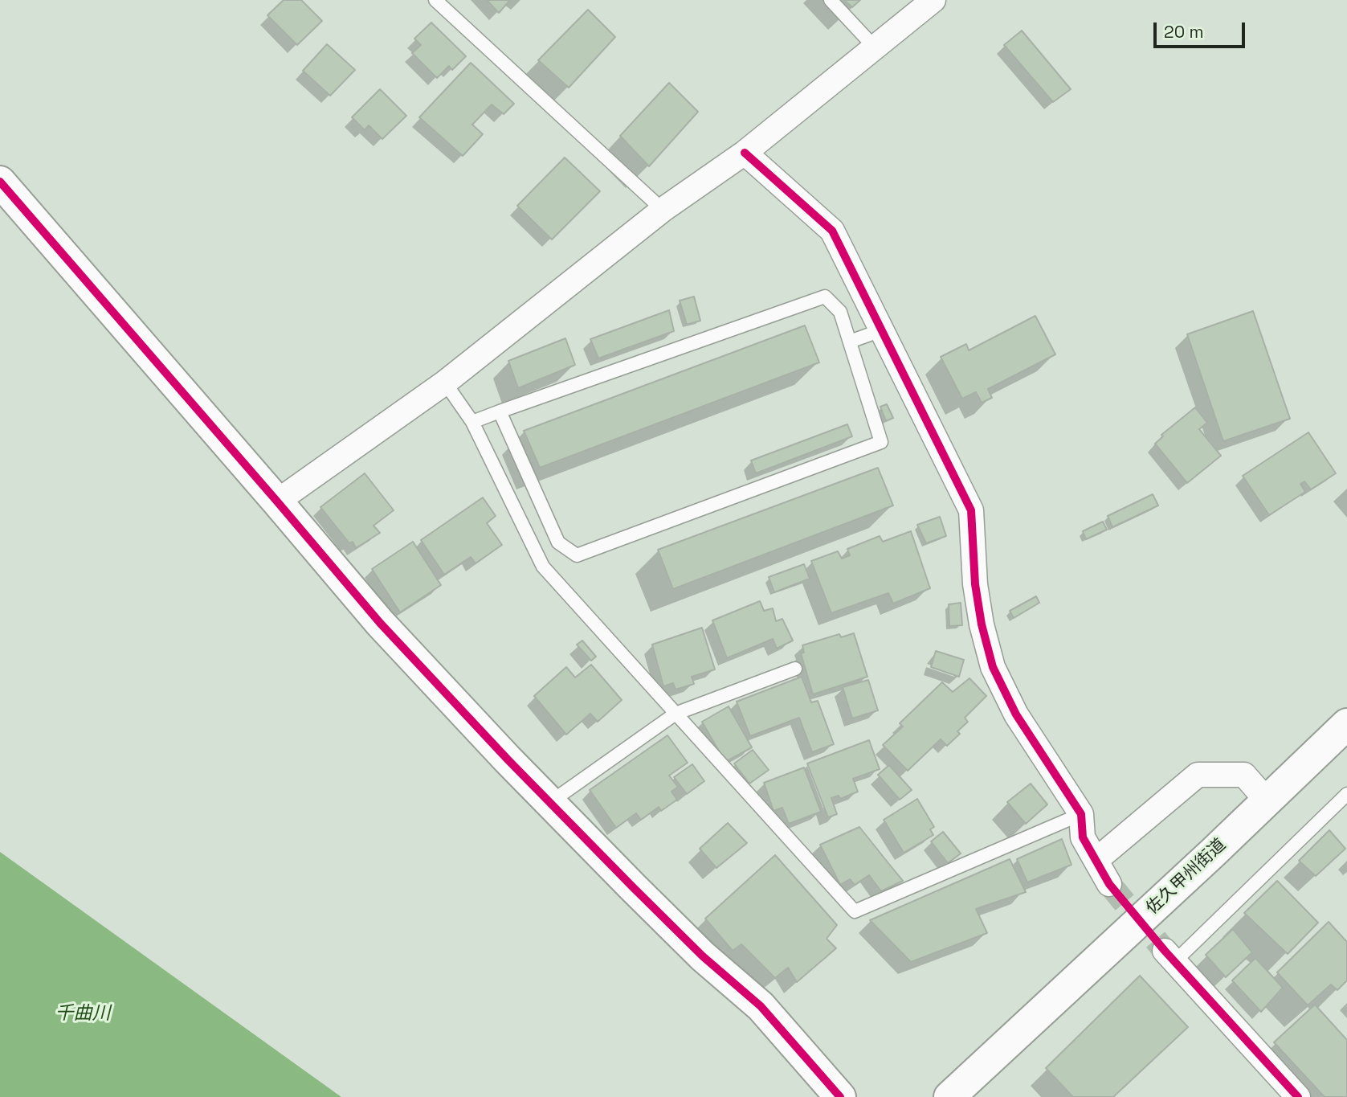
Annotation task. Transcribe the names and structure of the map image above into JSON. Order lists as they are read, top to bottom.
{
  "streets": {
    "main road": ["佐久甲州街道"]
  },
  "water": ["千曲川"],
  "scale_bar": "20 m"
}
